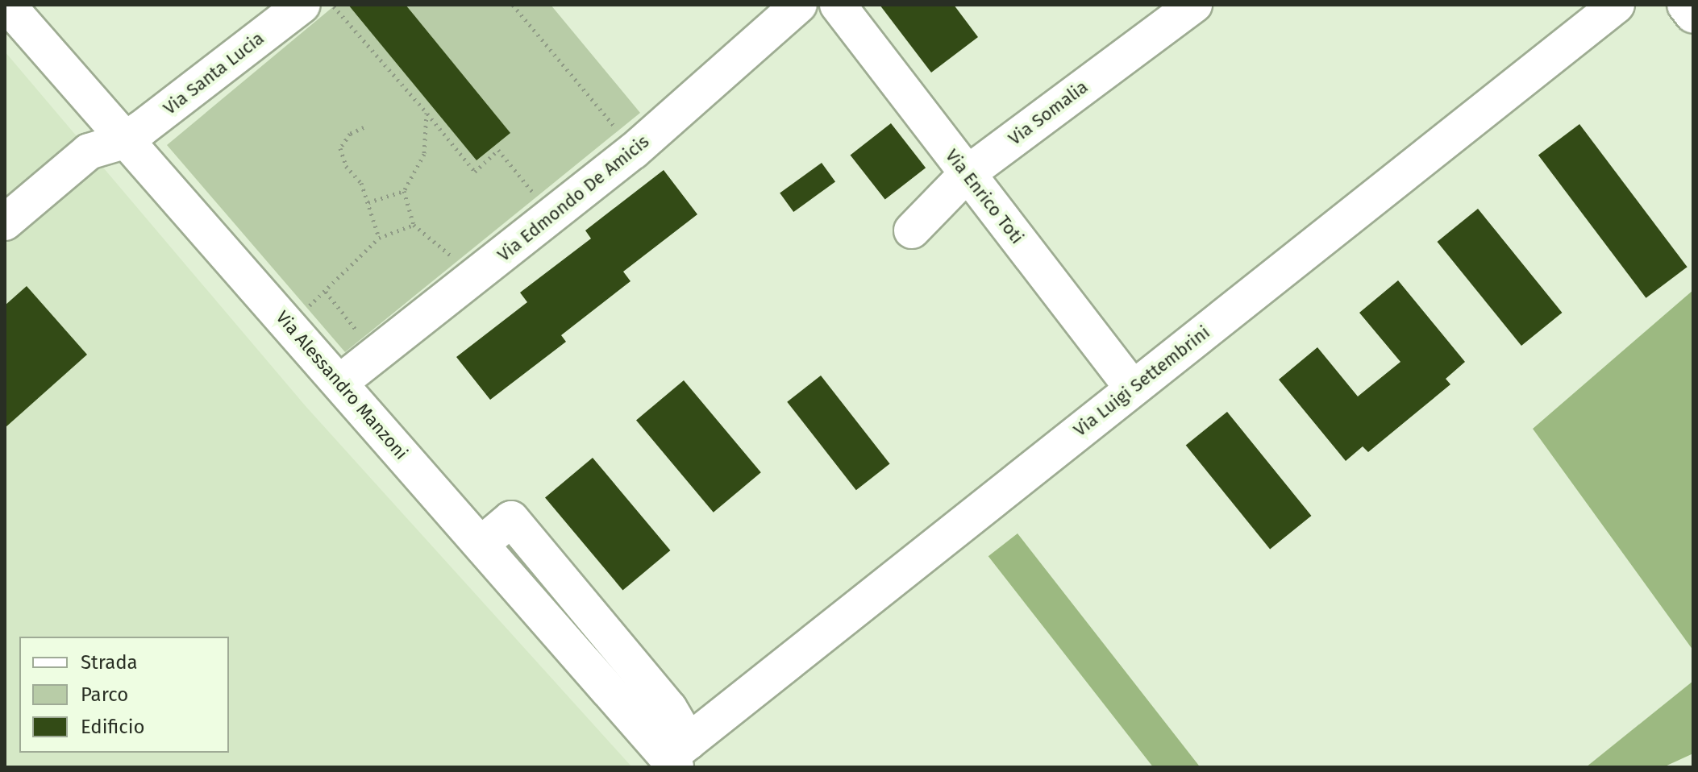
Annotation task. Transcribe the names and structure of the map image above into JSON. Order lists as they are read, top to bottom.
{
  "streets": {
    "street": [
      "Via Santa Lucia",
      "Via Somalia",
      "Via Enrico Toti",
      "Via Edmondo De Amicis",
      "Via Luigi Settembrini",
      "Via Alessandro Manzoni"
    ]
  },
  "crossings": [
    ["Via Santa Lucia", "Via Alessandro Manzoni"],
    ["Via Somalia", "Via Enrico Toti"],
    ["Via Enrico Toti", "Via Luigi Settembrini"],
    ["Via Edmondo De Amicis", "Via Alessandro Manzoni"],
    ["Via Luigi Settembrini", "Via Alessandro Manzoni"]
  ],
  "legend": ["Strada", "Parco", "Edificio"]
}
